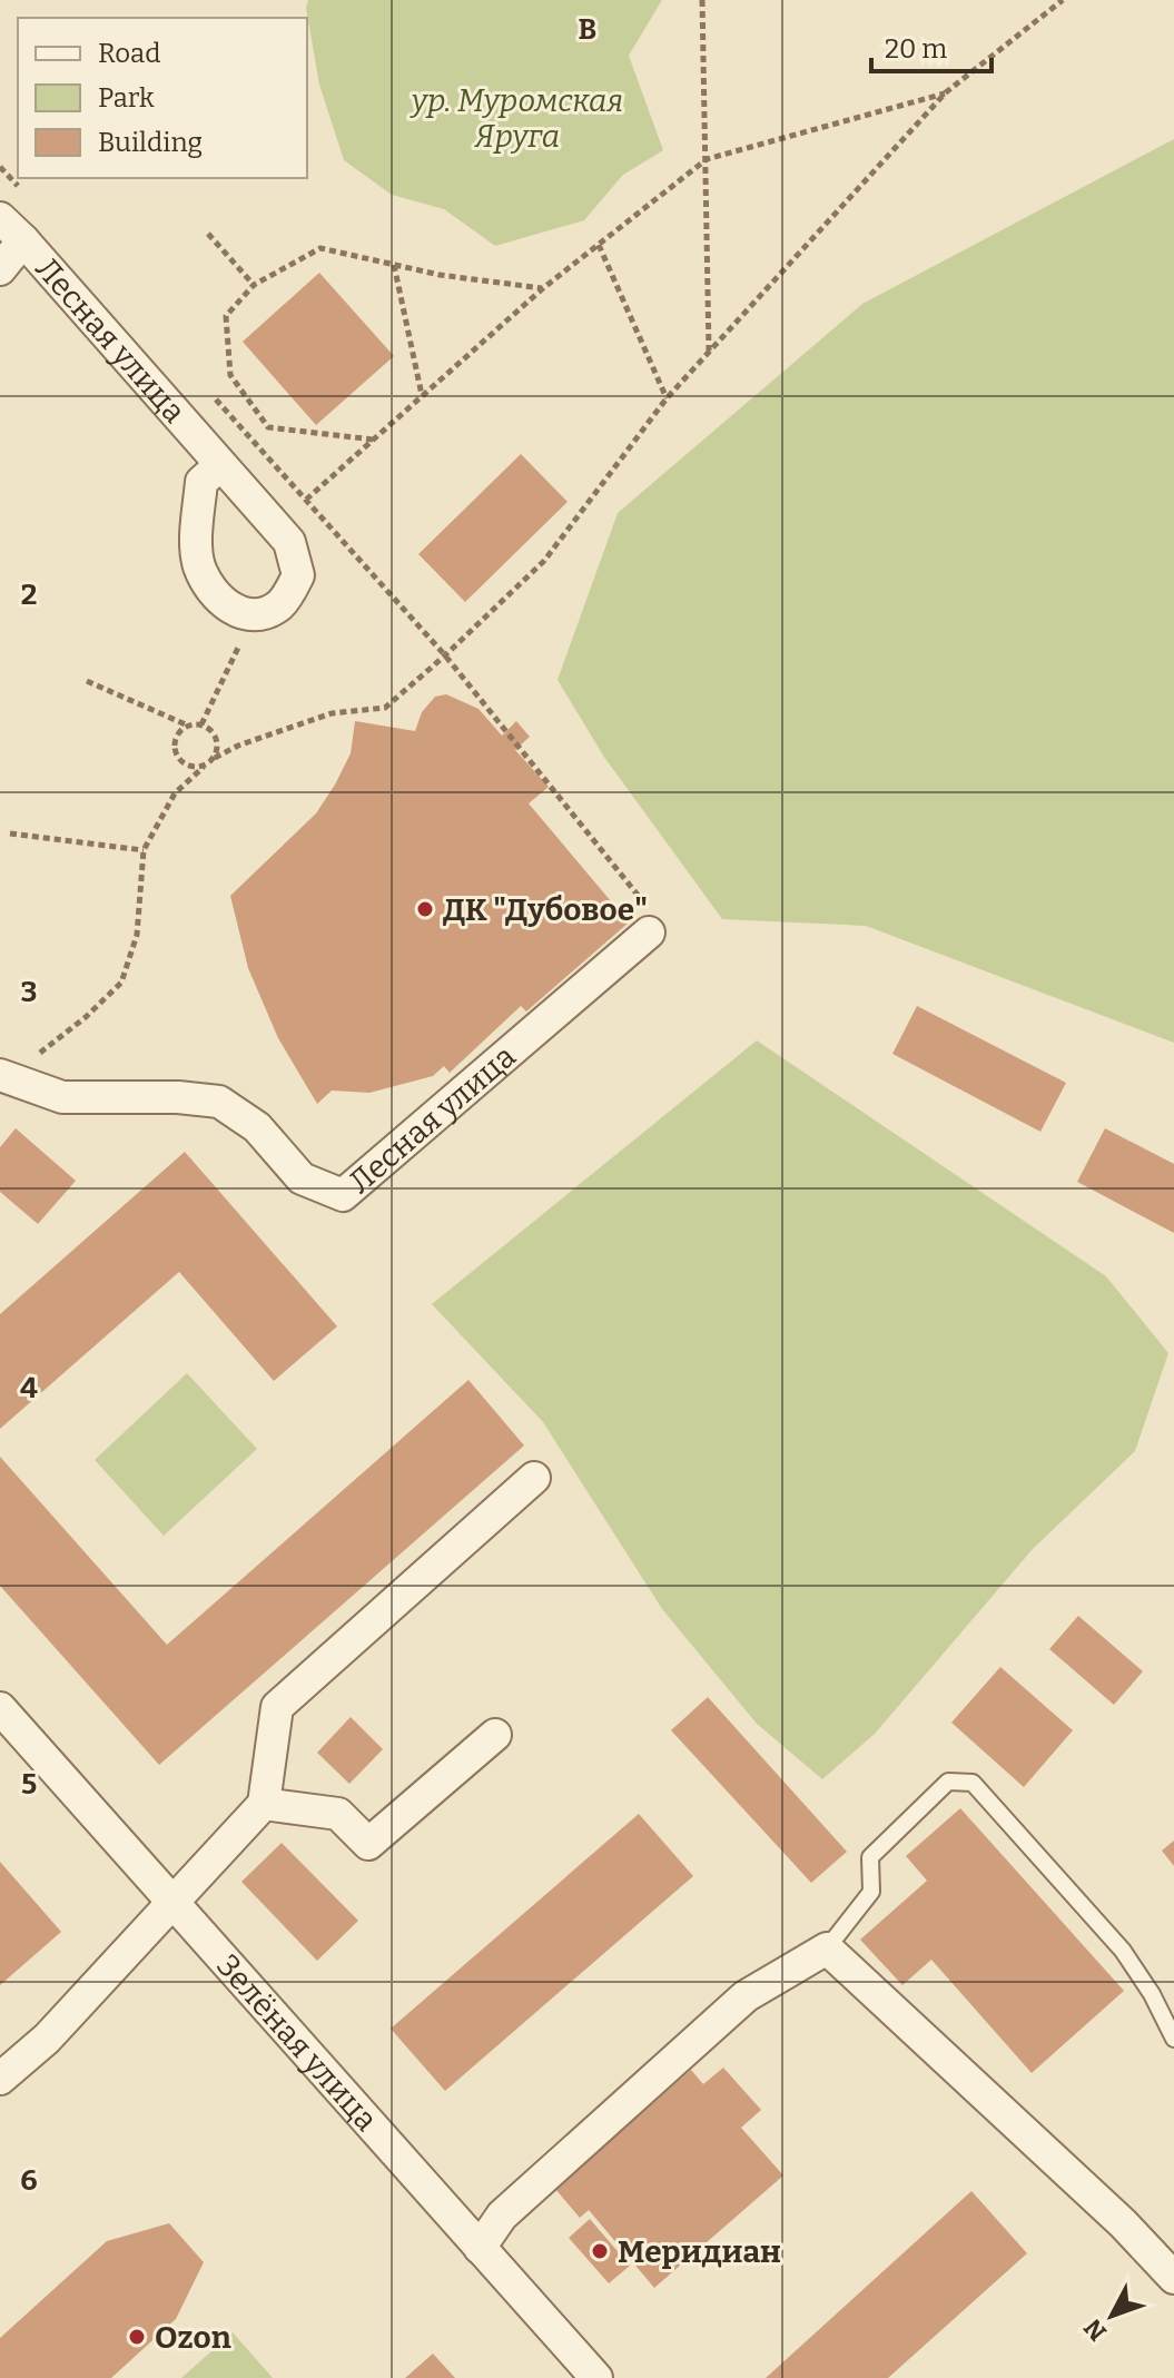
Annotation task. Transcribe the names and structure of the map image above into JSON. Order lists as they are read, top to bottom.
{
  "streets": {
    "street": ["Лесная улица", "Зелёная улица"]
  },
  "parks": ["ур. Муромская Яруга"],
  "places": ["ДК \"Дубовое\"", "Меридиан", "Ozon"],
  "legend": ["Road", "Park", "Building"],
  "scale_bar": "20 m",
  "north": "bottom left",
  "grid": {
    "columns": ["B"],
    "rows": [
      "2",
      "3",
      "4",
      "5",
      "6"
    ]
  }
}
